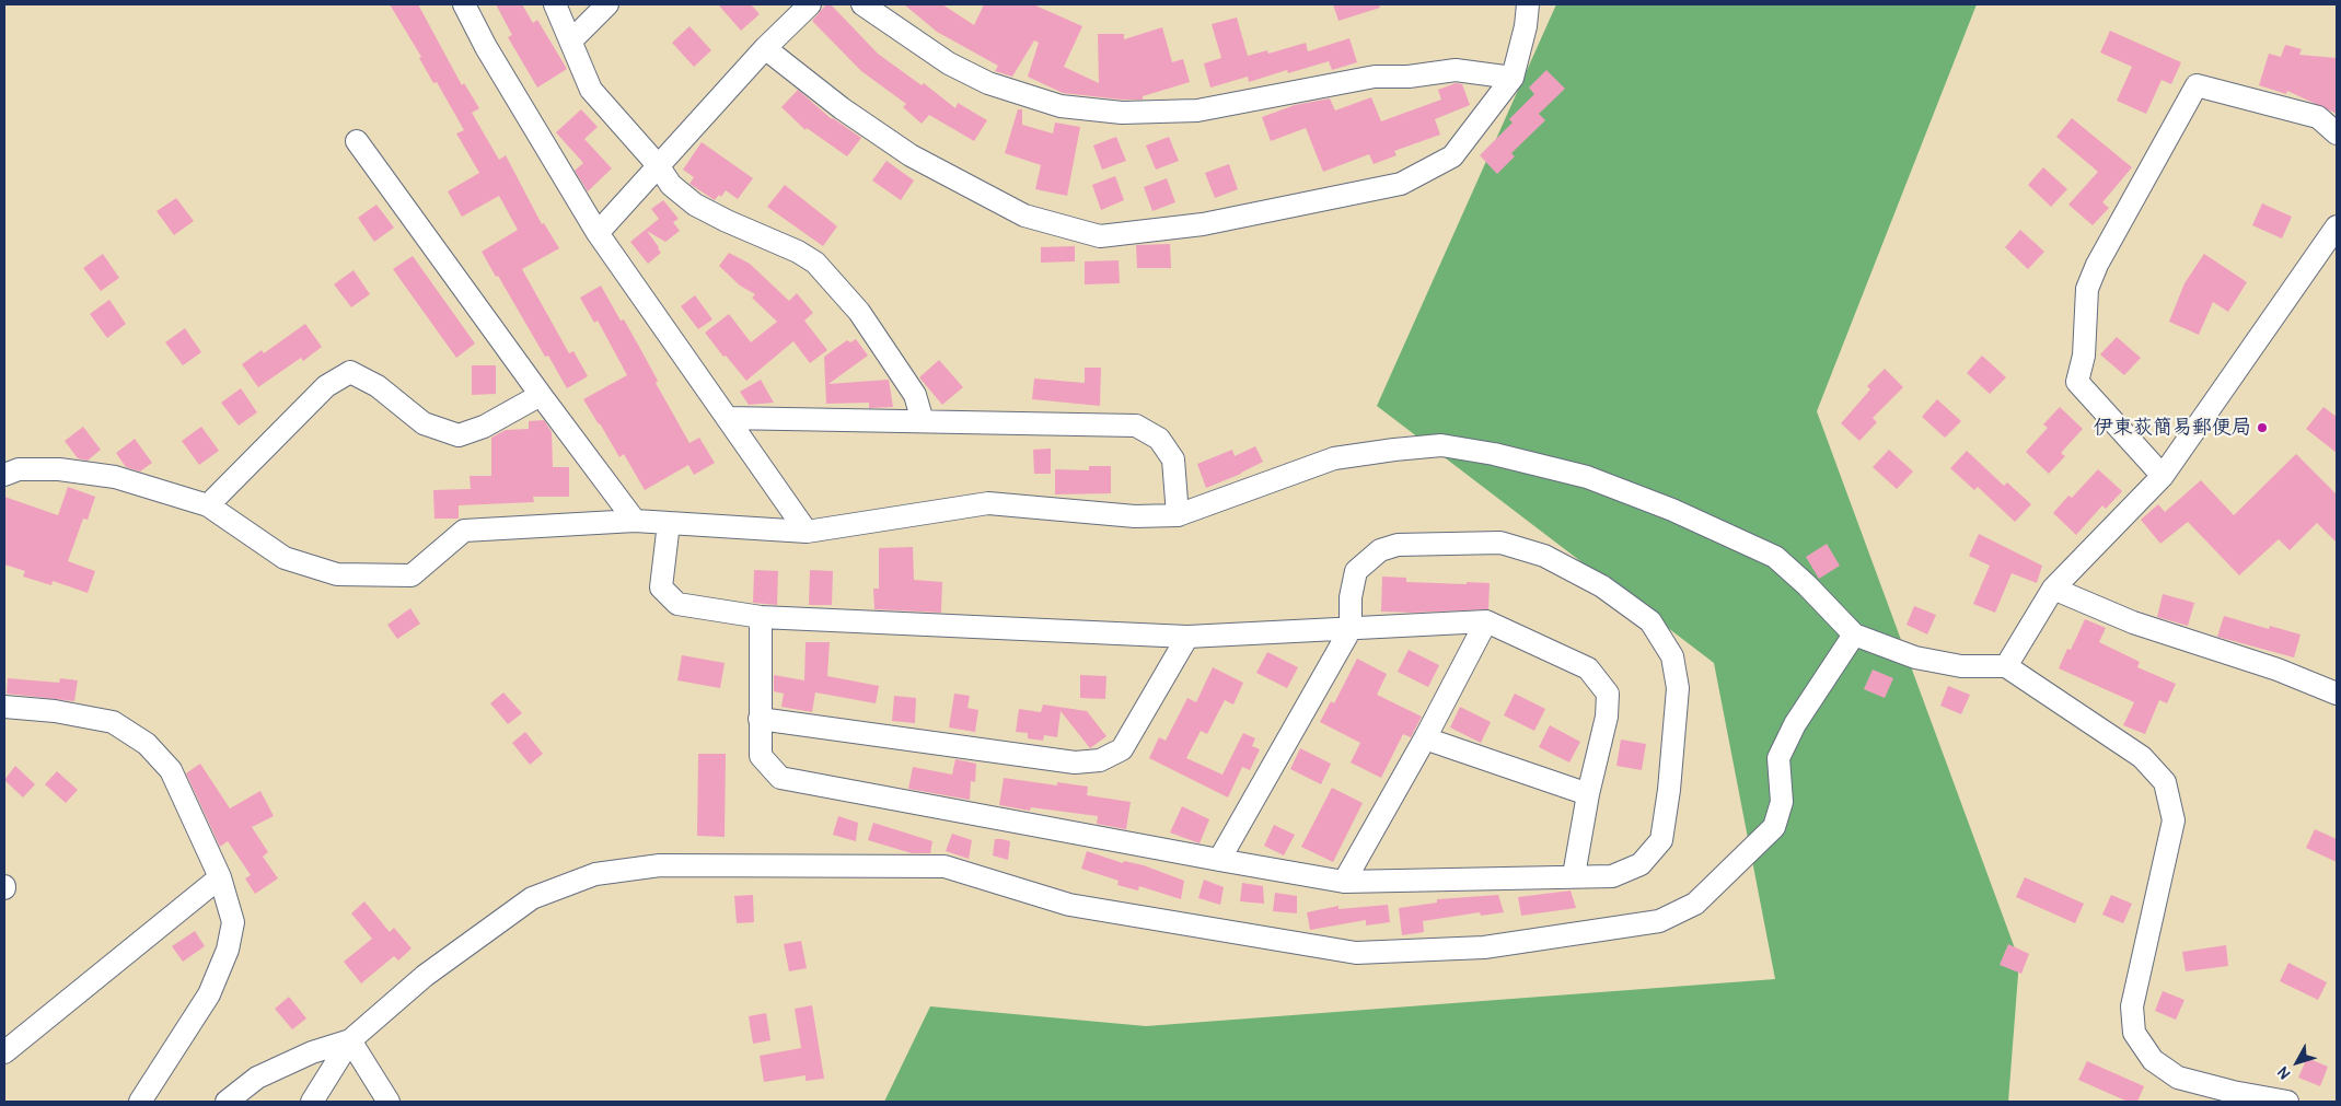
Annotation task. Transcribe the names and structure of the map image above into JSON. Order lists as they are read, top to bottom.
{
  "places": ["伊東荻簡易郵便局"],
  "north": "bottom left"
}
